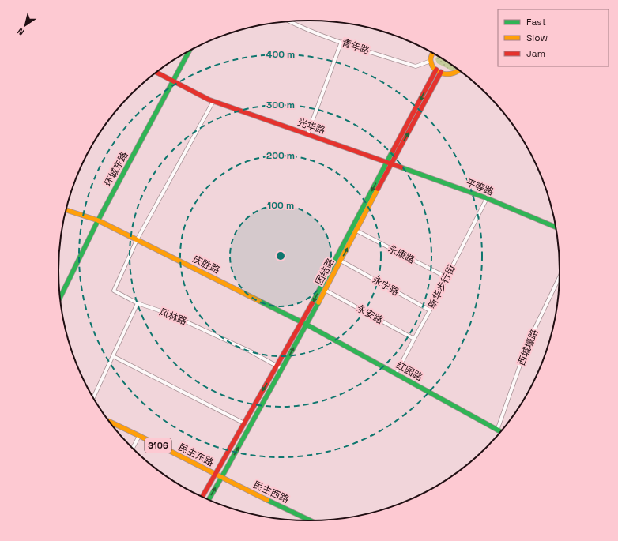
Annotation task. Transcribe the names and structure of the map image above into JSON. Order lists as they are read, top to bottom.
{
  "streets": {
    "main road": [
      "光华路",
      "环城东路",
      "平等路",
      "庆胜路",
      "团结路",
      "红园路",
      "S106",
      "民主东路",
      "民主西路"
    ],
    "street": [
      "青年路",
      "永康路",
      "永宁路",
      "新华步行街",
      "永安路",
      "风林路",
      "西城壕路"
    ]
  },
  "crossings": [
    ["光华路", "环城东路"],
    ["光华路", "平等路"],
    ["光华路", "团结路"],
    ["环城东路", "庆胜路"],
    ["平等路", "团结路"],
    ["平等路", "新华步行街"],
    ["永康路", "团结路"],
    ["永康路", "新华步行街"],
    ["庆胜路", "团结路"],
    ["庆胜路", "风林路"],
    ["庆胜路", "红园路"],
    ["团结路", "永宁路"],
    ["团结路", "永安路"],
    ["团结路", "风林路"],
    ["团结路", "红园路"],
    ["团结路", "民主东路"],
    ["团结路", "民主西路"],
    ["永宁路", "新华步行街"],
    ["新华步行街", "永安路"],
    ["新华步行街", "红园路"],
    ["西城壕路", "红园路"],
    ["民主东路", "民主西路"]
  ],
  "legend": ["Fast", "Slow", "Jam"],
  "north": "bottom left",
  "rings": [
    "400 m",
    "300 m",
    "200 m",
    "100 m"
  ]
}
